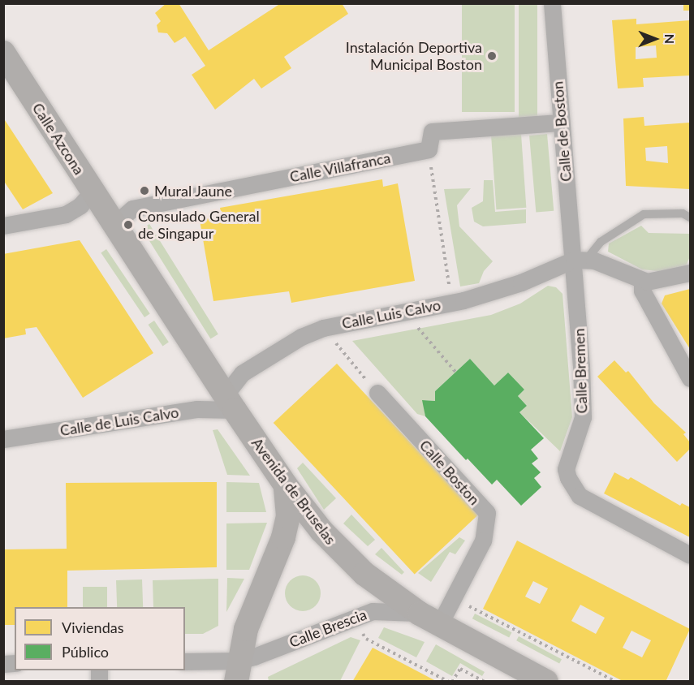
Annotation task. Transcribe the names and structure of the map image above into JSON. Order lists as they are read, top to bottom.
{
  "streets": {
    "street": [
      "Calle de Boston",
      "Calle Azcona",
      "Calle Villafranca",
      "Calle Luis Calvo",
      "Calle Bremen",
      "Calle de Luis Calvo",
      "Calle Boston",
      "Avenida de Bruselas",
      "Calle Brescia"
    ]
  },
  "crossings": [
    ["Calle de Boston", "Calle Luis Calvo"],
    ["Calle de Boston", "Calle Bremen"],
    ["Calle Azcona", "Calle Villafranca"],
    ["Calle Azcona", "Avenida de Bruselas"],
    ["Calle Villafranca", "Avenida de Bruselas"],
    ["Calle Luis Calvo", "Calle Bremen"],
    ["Calle Luis Calvo", "Calle de Luis Calvo"],
    ["Calle Luis Calvo", "Avenida de Bruselas"],
    ["Calle de Luis Calvo", "Avenida de Bruselas"],
    ["Calle Boston", "Avenida de Bruselas"],
    ["Calle Boston", "Calle Brescia"],
    ["Avenida de Bruselas", "Calle Brescia"]
  ],
  "places": ["Instalación Deportiva Municipal Boston", "Mural Jaune", "Consulado General de Singapur"],
  "legend": ["Viviendas", "Público"],
  "north": "right"
}
